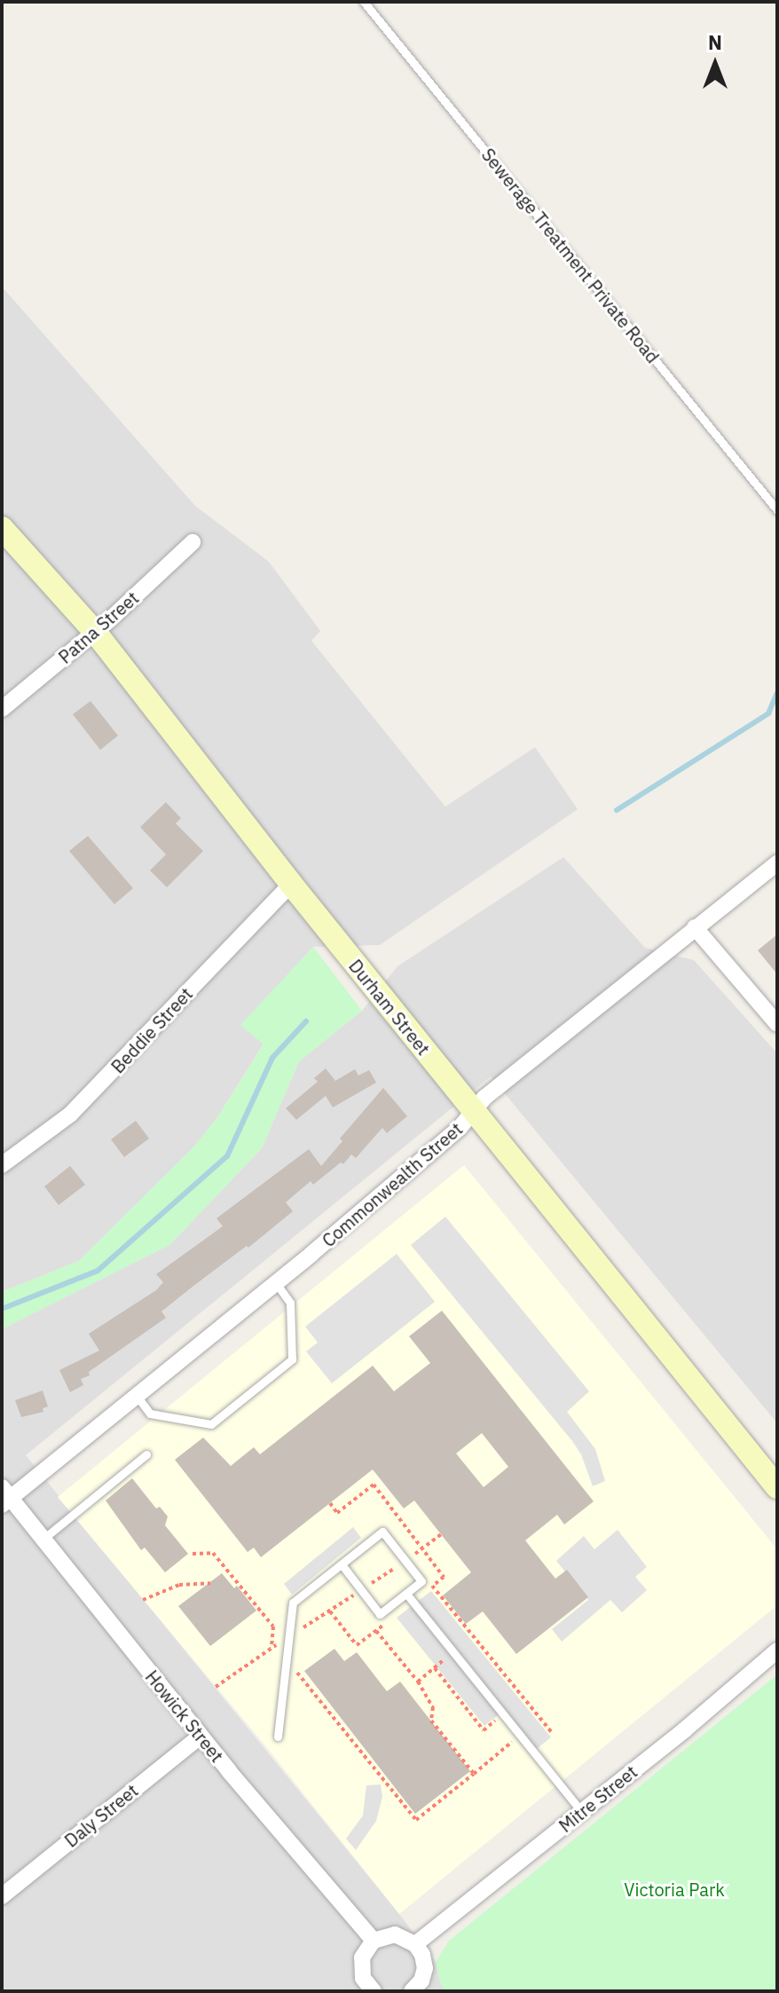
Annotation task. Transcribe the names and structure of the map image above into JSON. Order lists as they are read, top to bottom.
{
  "streets": {
    "main road": ["Durham Street"],
    "street": [
      "Patna Street",
      "Beddie Street",
      "Commonwealth Street",
      "Howick Street",
      "Mitre Street",
      "Daly Street"
    ],
    "lane": ["Sewerage Treatment Private Road"]
  },
  "crossings": [
    ["Patna Street", "Durham Street"],
    ["Durham Street", "Beddie Street"],
    ["Durham Street", "Commonwealth Street"],
    ["Commonwealth Street", "Howick Street"],
    ["Howick Street", "Daly Street"]
  ],
  "parks": ["Victoria Park"],
  "north": "top"
}
